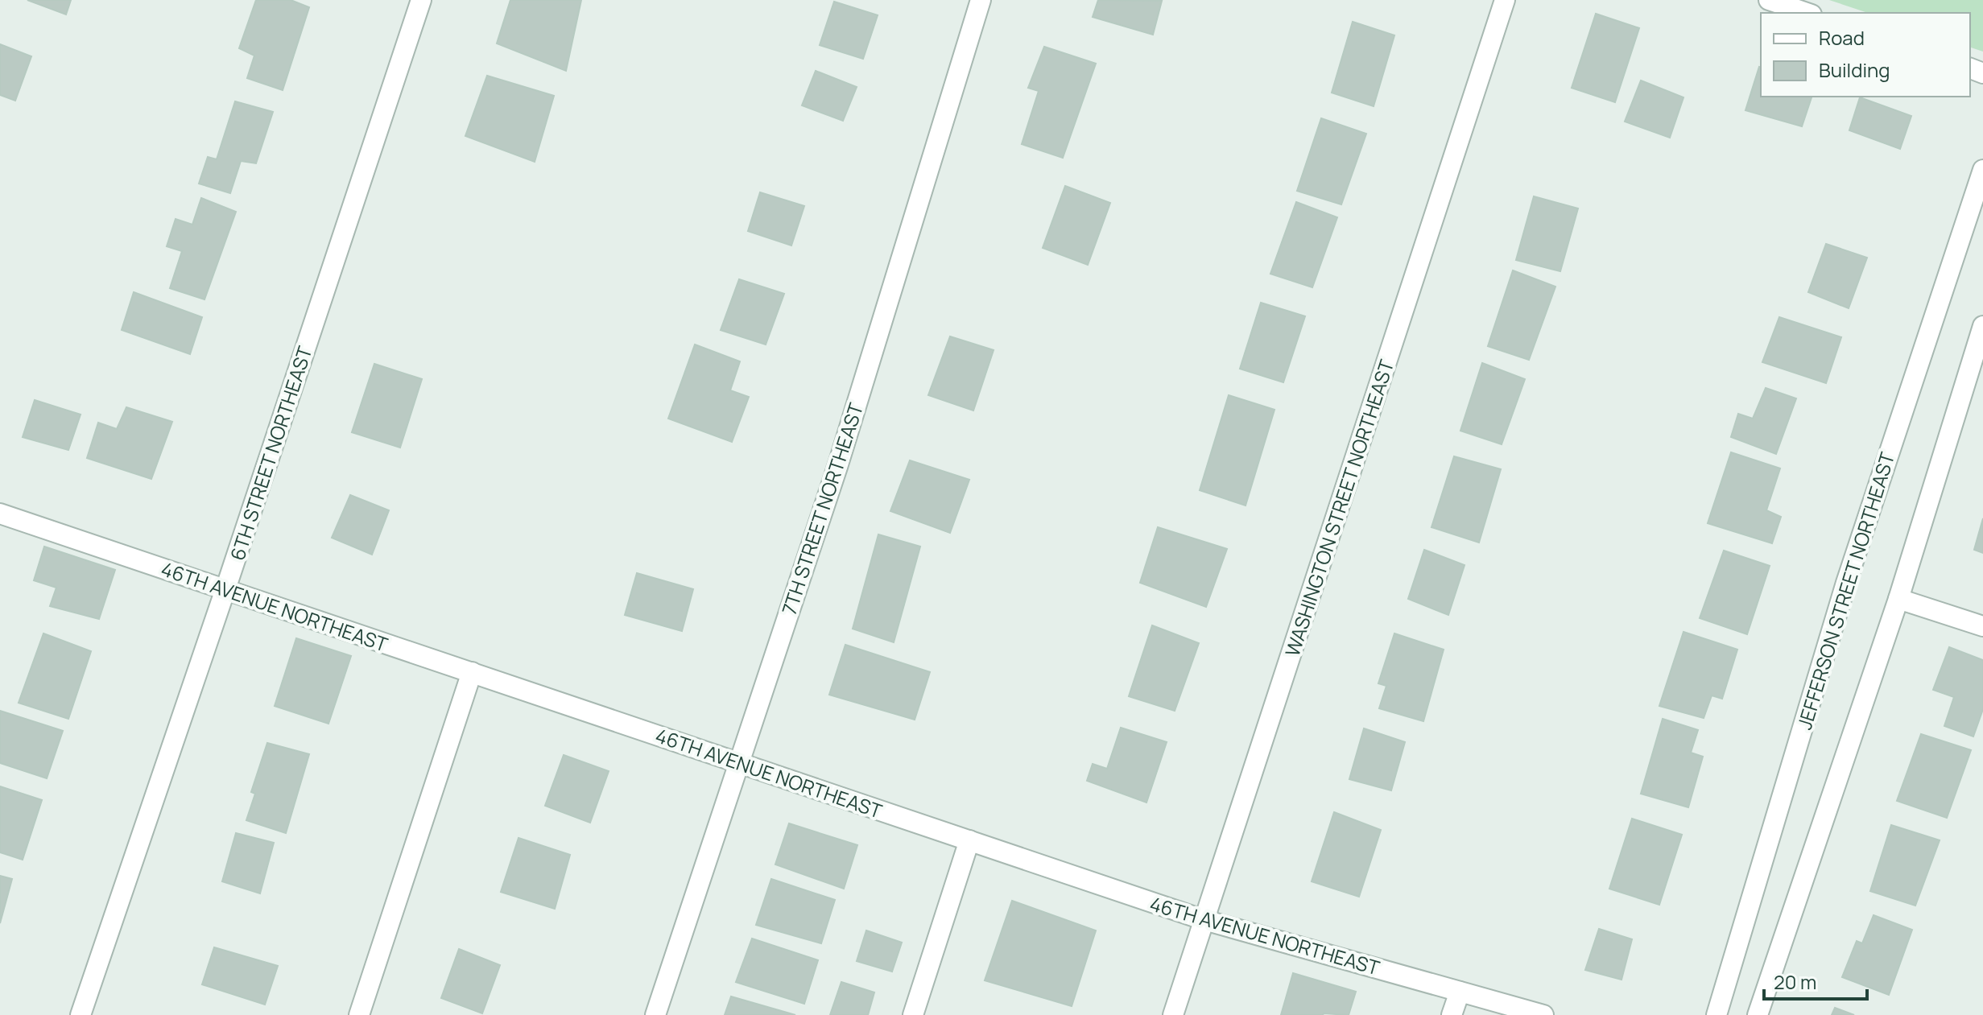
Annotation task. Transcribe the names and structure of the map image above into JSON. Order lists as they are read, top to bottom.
{
  "streets": {
    "street": [
      "6TH STREET NORTHEAST",
      "WASHINGTON STREET NORTHEAST",
      "7TH STREET NORTHEAST",
      "JEFFERSON STREET NORTHEAST",
      "46TH AVENUE NORTHEAST"
    ]
  },
  "crossings": [
    ["6TH STREET NORTHEAST", "46TH AVENUE NORTHEAST"],
    ["WASHINGTON STREET NORTHEAST", "46TH AVENUE NORTHEAST"],
    ["7TH STREET NORTHEAST", "46TH AVENUE NORTHEAST"]
  ],
  "legend": ["Road", "Building"],
  "scale_bar": "20 m"
}
